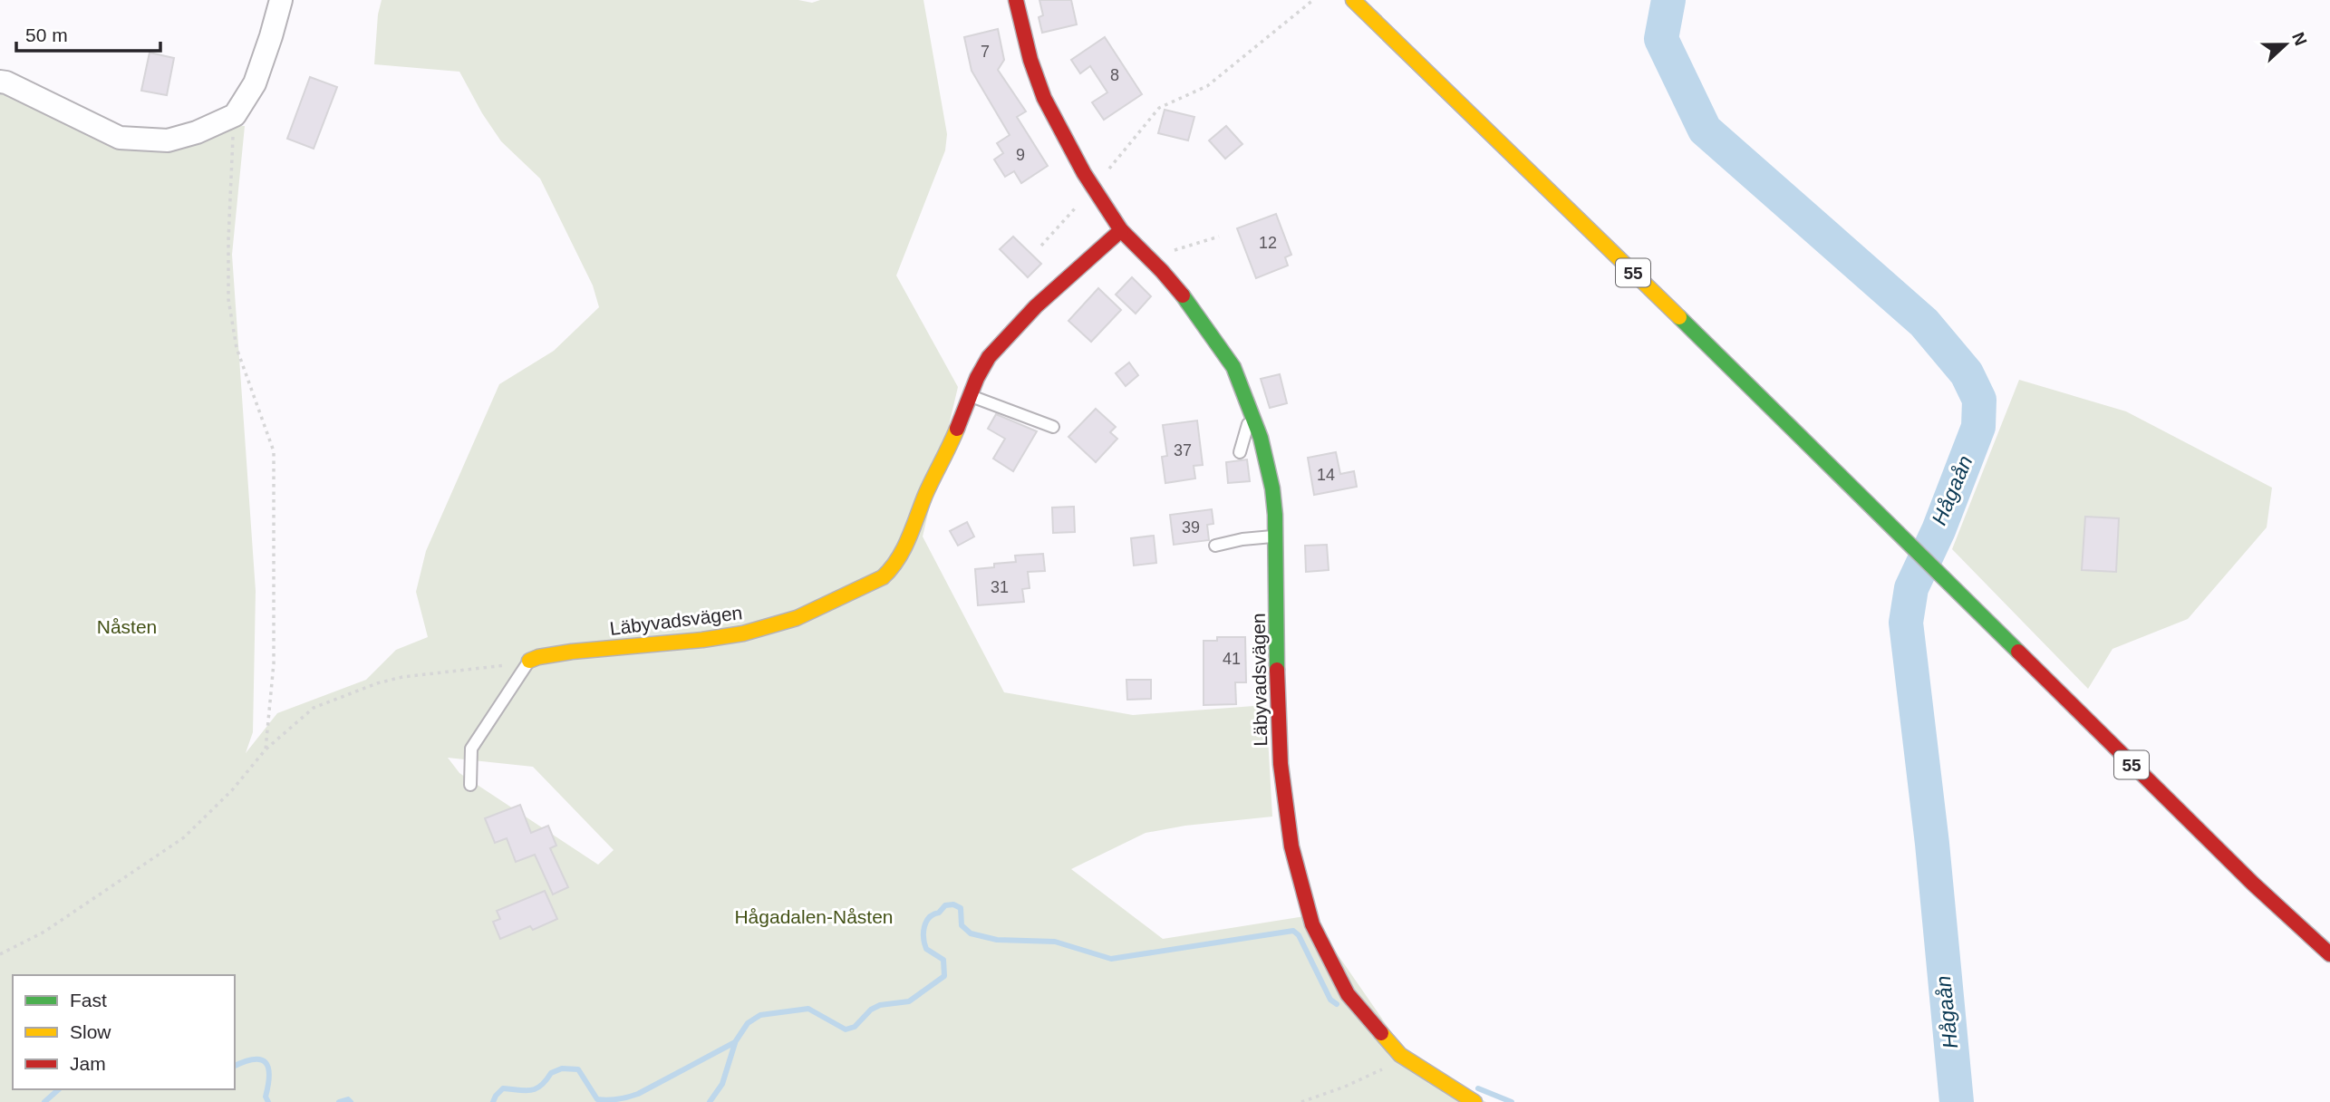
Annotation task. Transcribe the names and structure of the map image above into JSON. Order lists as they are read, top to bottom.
{
  "streets": {
    "street": ["55", "Läbyvadsvägen"]
  },
  "water": ["Hågaån"],
  "parks": ["Nåsten", "Hågadalen-Nåsten"],
  "house_numbers": [
    "7",
    "8",
    "9",
    "12",
    "37",
    "14",
    "39",
    "31",
    "41"
  ],
  "legend": ["Fast", "Slow", "Jam"],
  "scale_bar": "50 m",
  "north": "right"
}
